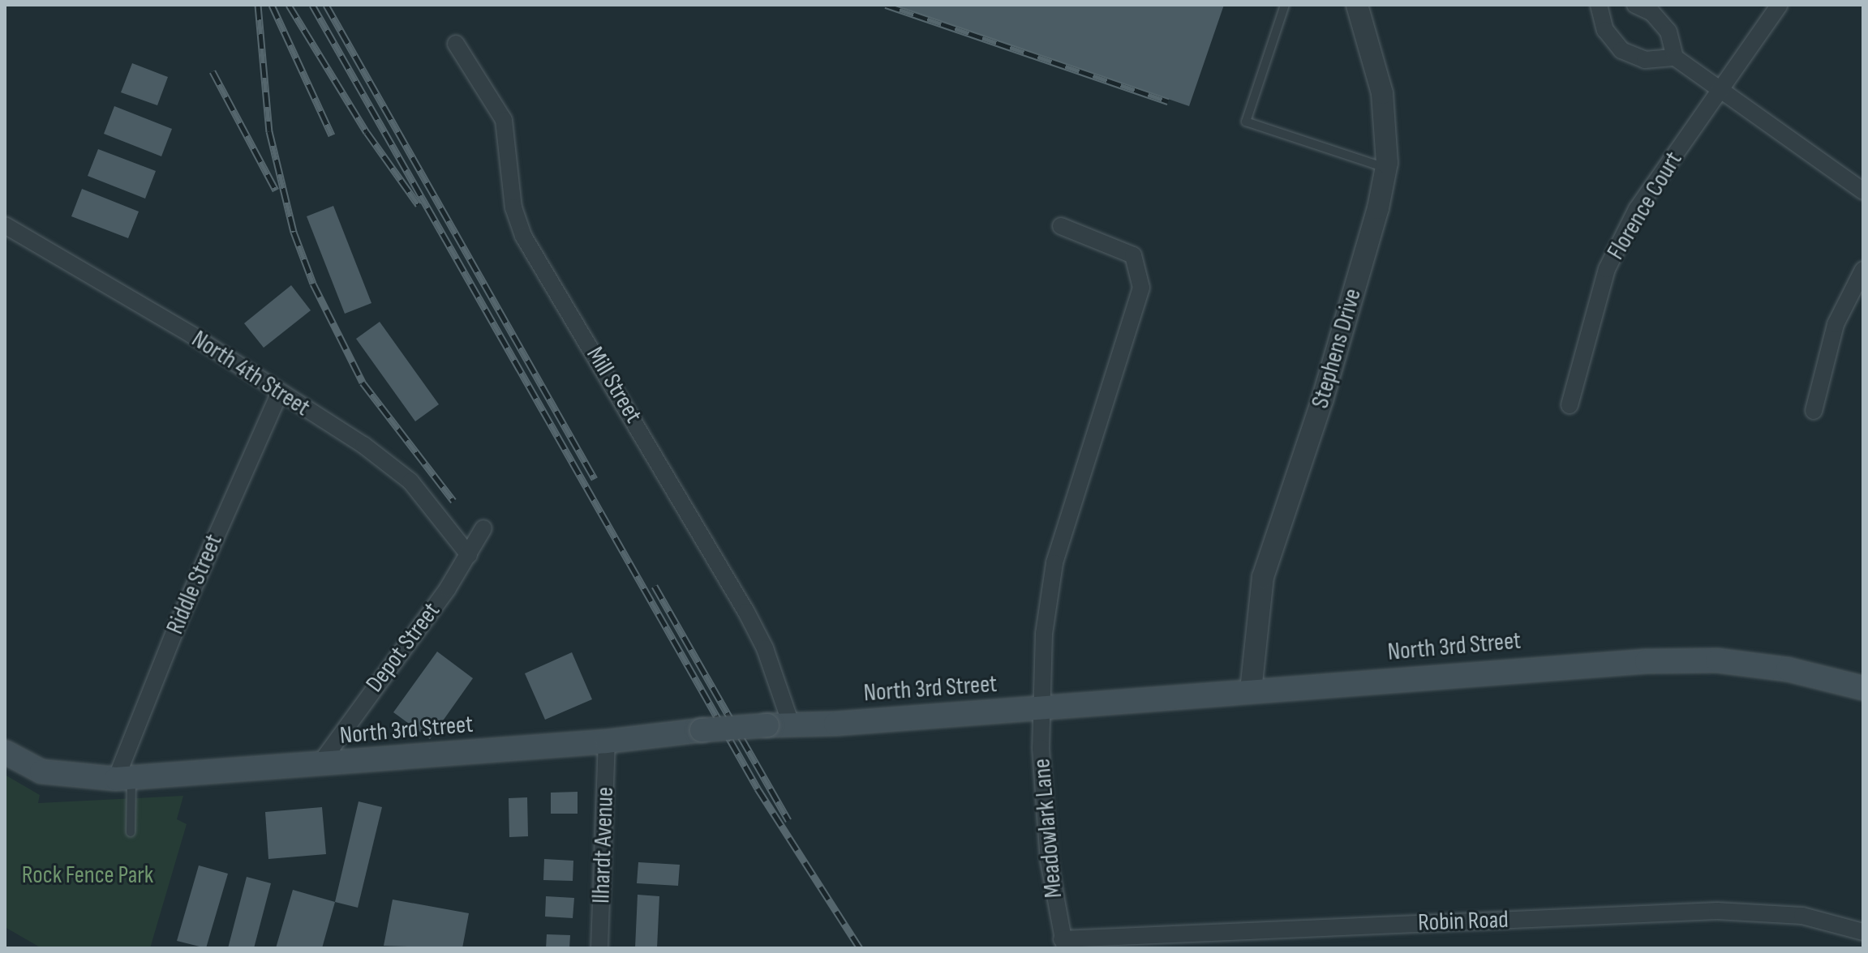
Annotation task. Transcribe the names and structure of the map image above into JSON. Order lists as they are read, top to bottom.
{
  "streets": {
    "main road": ["North 3rd Street"],
    "street": [
      "Florence Court",
      "Stephens Drive",
      "North 4th Street",
      "Mill Street",
      "Riddle Street",
      "Depot Street",
      "Meadowlark Lane",
      "Ilhardt Avenue",
      "Robin Road"
    ]
  },
  "crossings": [
    ["Stephens Drive", "North 3rd Street"],
    ["North 4th Street", "Riddle Street"],
    ["North 4th Street", "Depot Street"],
    ["Mill Street", "North 3rd Street"],
    ["Riddle Street", "North 3rd Street"],
    ["North 3rd Street", "Depot Street"],
    ["North 3rd Street", "Meadowlark Lane"],
    ["North 3rd Street", "Ilhardt Avenue"],
    ["Meadowlark Lane", "Robin Road"]
  ],
  "parks": ["Rock Fence Park"]
}
